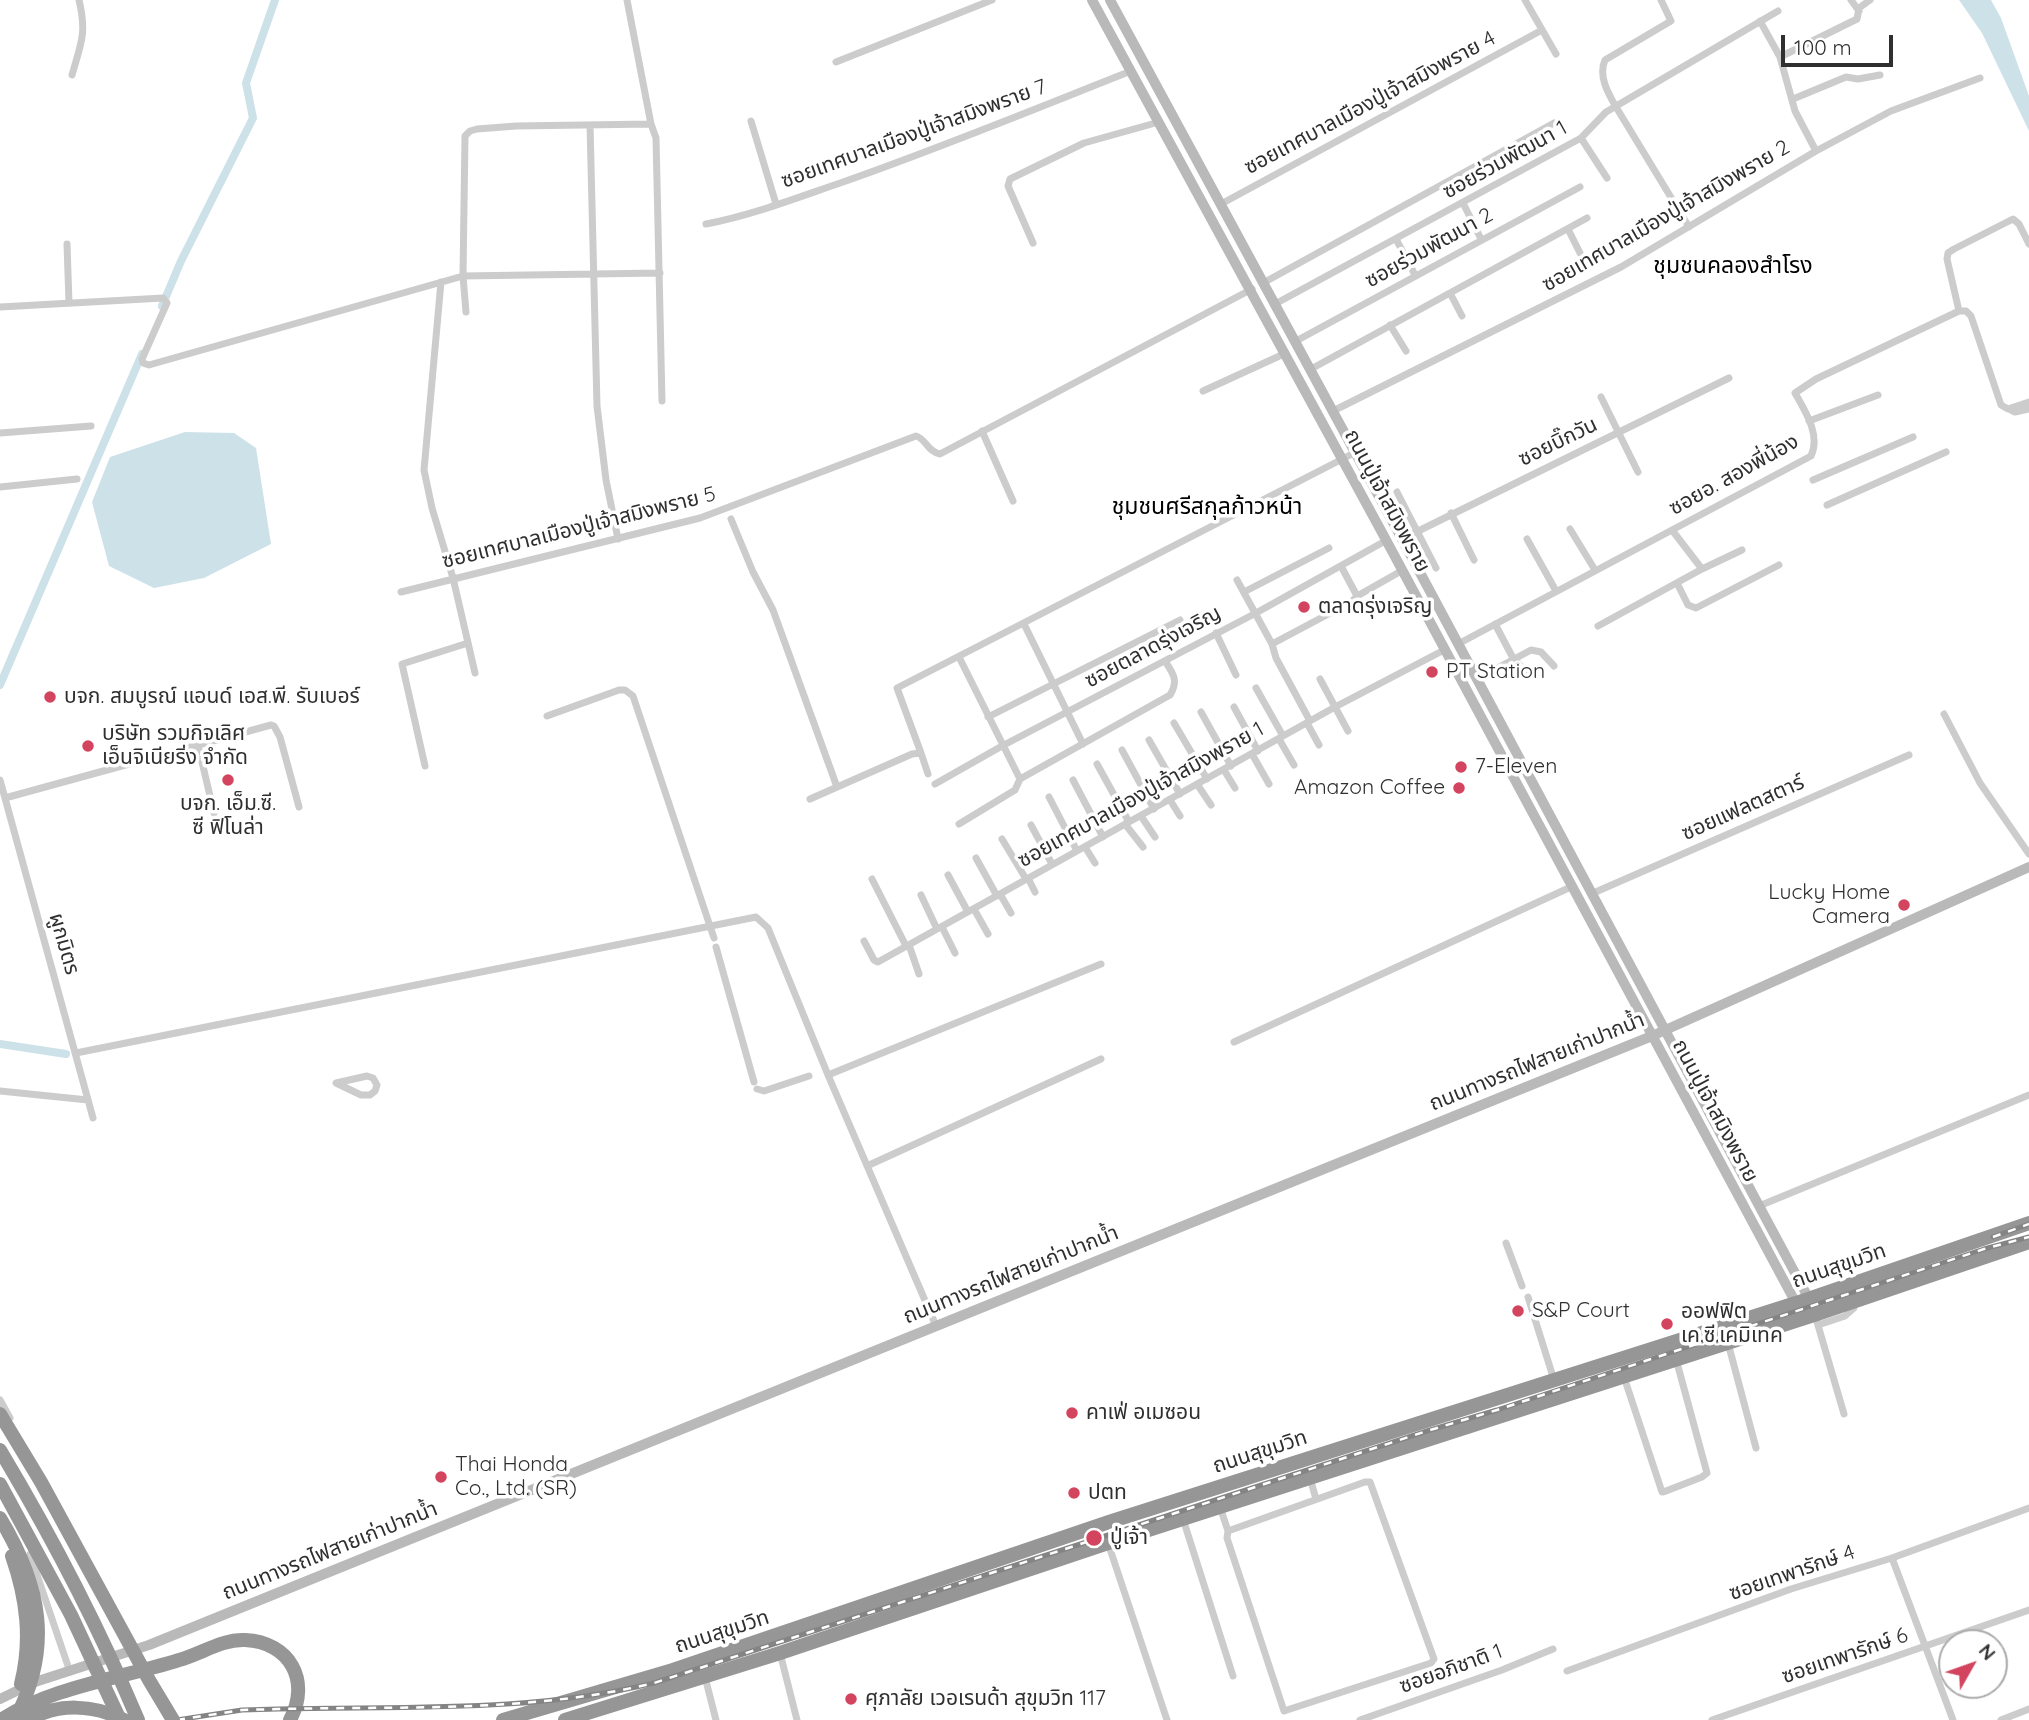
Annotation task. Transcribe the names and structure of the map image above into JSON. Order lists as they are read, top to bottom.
{
  "streets": {
    "highway": ["ถนนสุขุมวิท"],
    "main road": ["ถนนปู่เจ้าสมิงพราย", "ถนนทางรถไฟสายเก่าปากน้ำ"],
    "street": [
      "ซอยเทศบาลเมืองปู่เจ้าสมิงพราย 4",
      "ซอยเทศบาลเมืองปู่เจ้าสมิงพราย 7",
      "ซอยร่วมพัฒนา 1",
      "ซอยเทศบาลเมืองปู่เจ้าสมิงพราย 2",
      "ซอยร่วมพัฒนา 2",
      "ซอยบิ๊กวัน",
      "ซอยอ. สองพี่น้อง",
      "ซอยเทศบาลเมืองปู่เจ้าสมิงพราย 5",
      "ซอยตลาดรุ่งเจริญ",
      "ซอยเทศบาลเมืองปู่เจ้าสมิงพราย 1",
      "ซอยแฟลตสตาร์",
      "ผูกมิตร",
      "ซอยเทพารักษ์ 4",
      "ซอยเทพารักษ์ 6",
      "ซอยอภิชาติ 1"
    ]
  },
  "crossings": [
    ["ซอยเทศบาลเมืองปู่เจ้าสมิงพราย 4", "ถนนปู่เจ้าสมิงพราย"],
    ["ซอยเทศบาลเมืองปู่เจ้าสมิงพราย 7", "ถนนปู่เจ้าสมิงพราย"],
    ["ซอยร่วมพัฒนา 1", "ถนนปู่เจ้าสมิงพราย"],
    ["ซอยเทศบาลเมืองปู่เจ้าสมิงพราย 2", "ถนนปู่เจ้าสมิงพราย"],
    ["ซอยร่วมพัฒนา 2", "ถนนปู่เจ้าสมิงพราย"],
    ["ซอยบิ๊กวัน", "ถนนปู่เจ้าสมิงพราย"],
    ["ซอยอ. สองพี่น้อง", "ถนนปู่เจ้าสมิงพราย"],
    ["ถนนปู่เจ้าสมิงพราย", "ซอยเทศบาลเมืองปู่เจ้าสมิงพราย 5"],
    ["ถนนปู่เจ้าสมิงพราย", "ซอยตลาดรุ่งเจริญ"],
    ["ถนนปู่เจ้าสมิงพราย", "ซอยเทศบาลเมืองปู่เจ้าสมิงพราย 1"],
    ["ถนนปู่เจ้าสมิงพราย", "ซอยแฟลตสตาร์"],
    ["ถนนปู่เจ้าสมิงพราย", "ถนนทางรถไฟสายเก่าปากน้ำ"],
    ["ถนนปู่เจ้าสมิงพราย", "ถนนสุขุมวิท"]
  ],
  "districts": ["ชุมชนคลองสำโรง", "ชุมชนศรีสกุลก้าวหน้า"],
  "places": [
    "ตลาดรุ่งเจริญ",
    "PT Station",
    "บจก. สมบูรณ์ แอนด์ เอส.พี. รับเบอร์",
    "บริษัท รวมกิจเลิศ เอ็นจิเนียริ่ง จำกัด",
    "7-Eleven",
    "บจก. เอ็ม.ซี. ซี ฟิโนล่า",
    "Amazon Coffee",
    "Lucky Home Camera",
    "S&P Court",
    "ออฟฟิต เค.ซี.เคมิเทค",
    "คาเฟ่ อเมซอน",
    "Thai Honda Co., Ltd. (SR)",
    "ปตท",
    "ปู่เจ้า",
    "ศุภาลัย เวอเรนด้า สุขุมวิท 117"
  ],
  "scale_bar": "100 m",
  "north": "top right"
}
